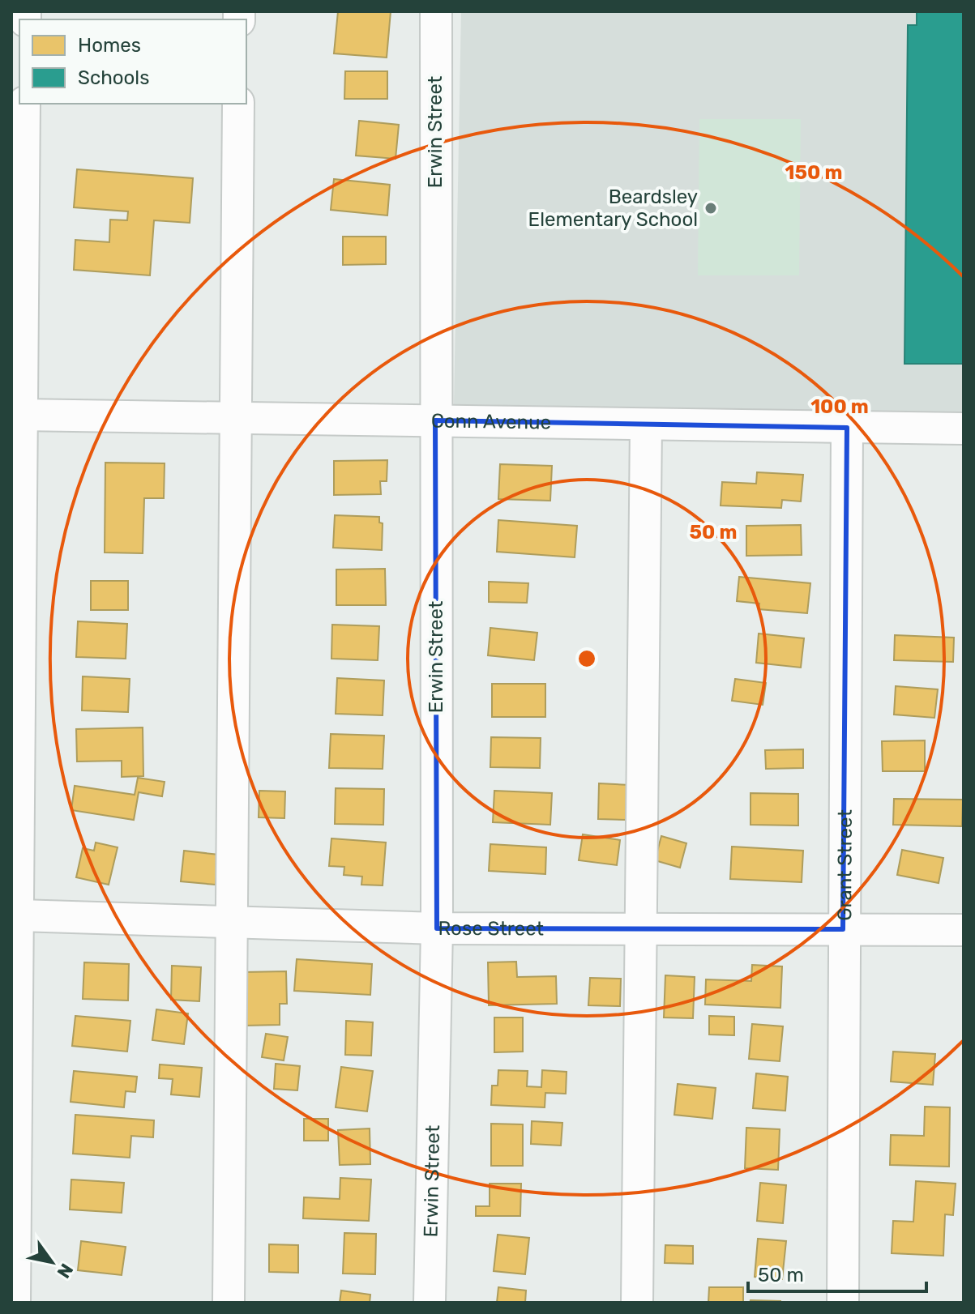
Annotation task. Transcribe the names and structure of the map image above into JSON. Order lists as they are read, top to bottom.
{
  "streets": {
    "street": [
      "Erwin Street",
      "Conn Avenue",
      "Grant Street",
      "Rose Street"
    ]
  },
  "crossings": [
    ["Erwin Street", "Conn Avenue"],
    ["Erwin Street", "Rose Street"],
    ["Conn Avenue", "Grant Street"],
    ["Grant Street", "Rose Street"]
  ],
  "places": ["Beardsley Elementary School"],
  "legend": ["Homes", "Schools"],
  "scale_bar": "50 m",
  "north": "bottom right",
  "rings": ["150 m", "100 m", "50 m"]
}
